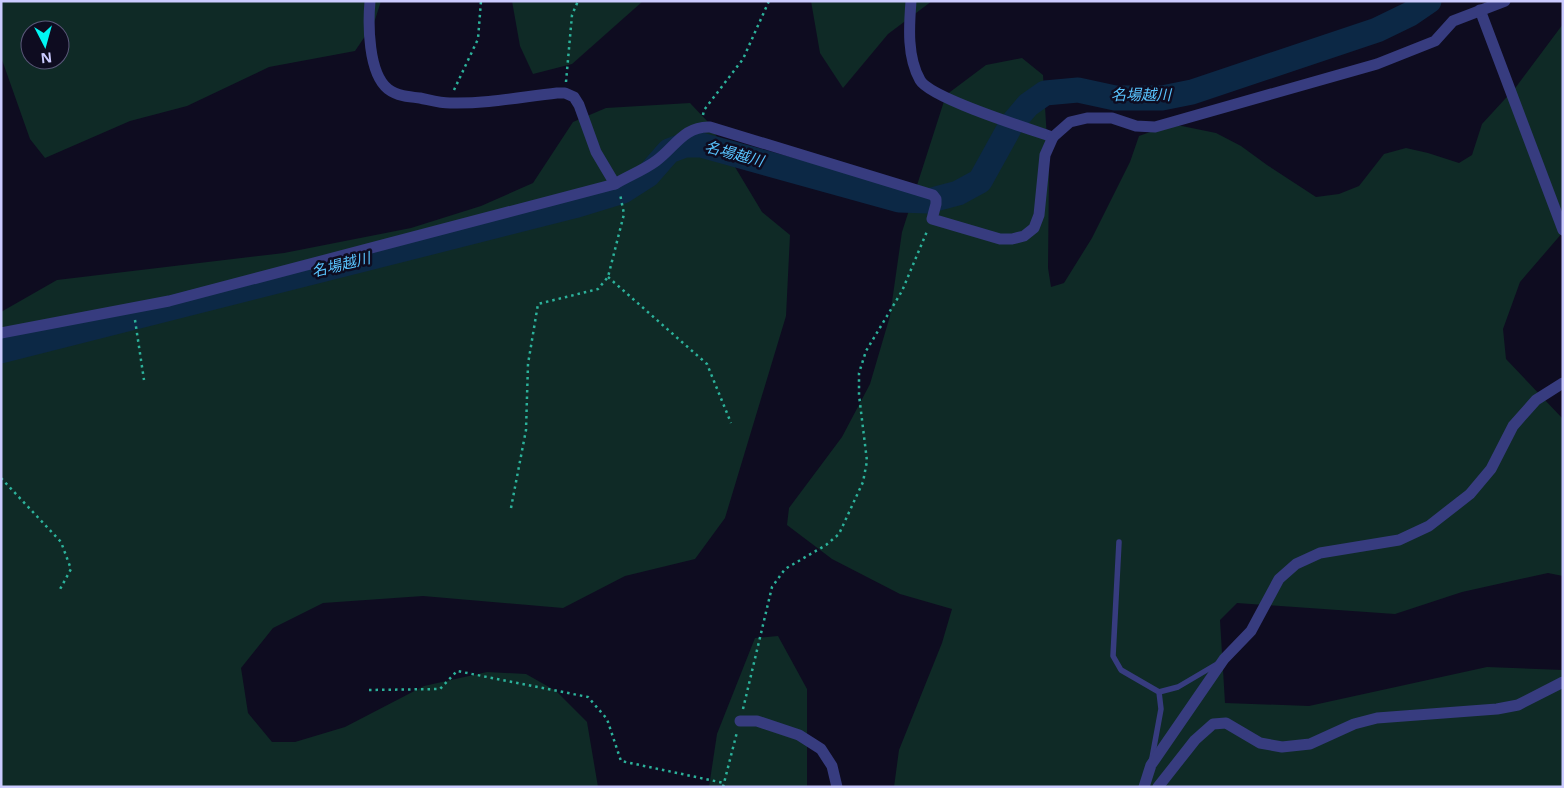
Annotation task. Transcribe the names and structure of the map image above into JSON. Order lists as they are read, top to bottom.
{
  "water": ["名場越川"],
  "north": "bottom"
}
